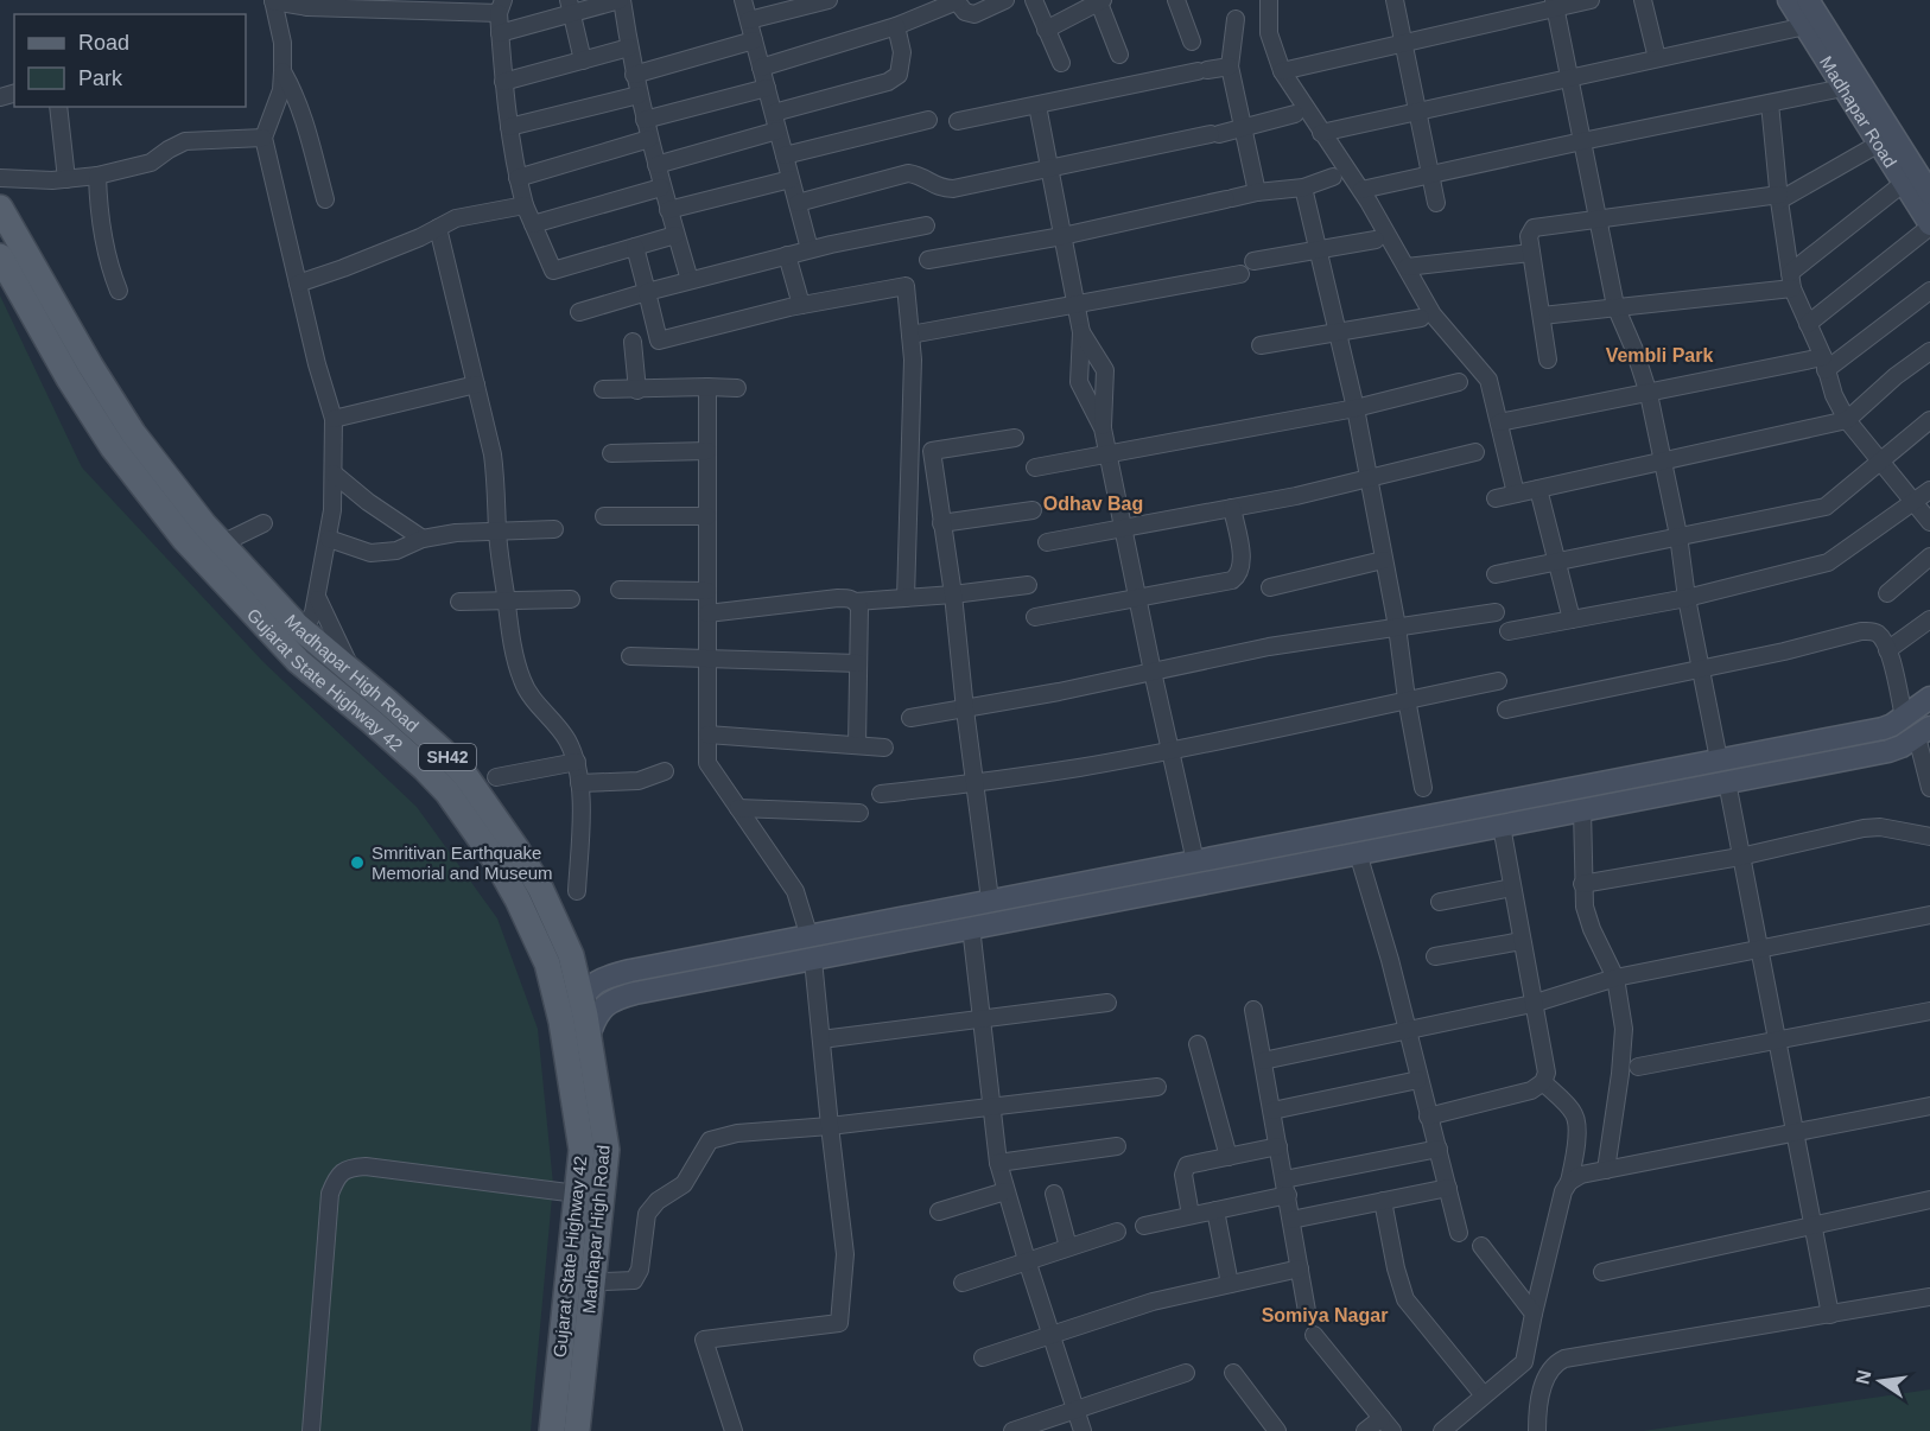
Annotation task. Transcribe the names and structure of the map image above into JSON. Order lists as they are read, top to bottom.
{
  "streets": {
    "main road": [
      "Madhapar Road",
      "Madhapar High Road",
      "Gujarat State Highway 42",
      "SH42"
    ]
  },
  "crossings": [
    ["Madhapar High Road", "Gujarat State Highway 42"]
  ],
  "districts": ["Vembli Park", "Odhav Bag", "Somiya Nagar"],
  "places": ["Smritivan Earthquake Memorial and Museum"],
  "legend": ["Road", "Park"],
  "north": "left"
}
